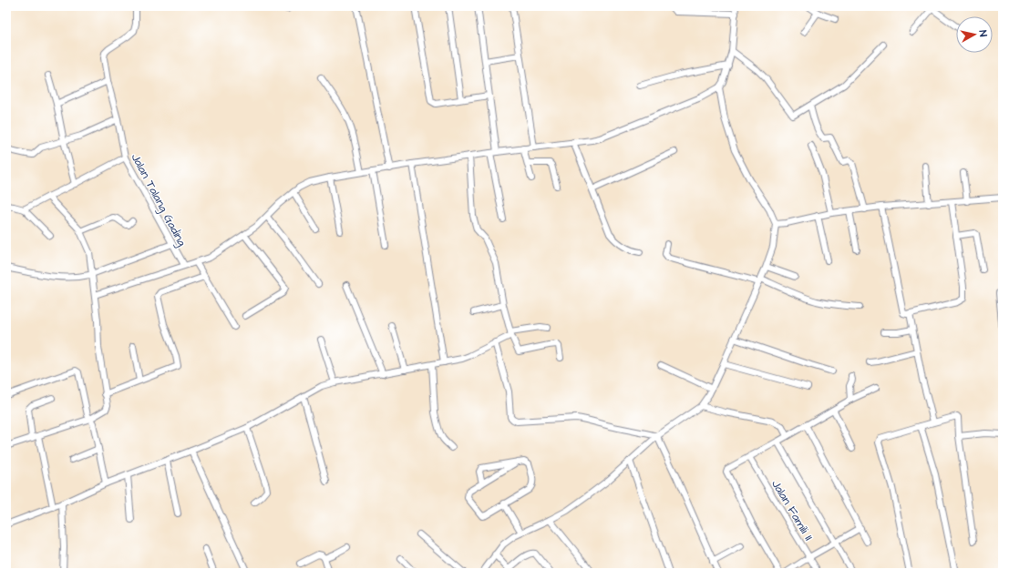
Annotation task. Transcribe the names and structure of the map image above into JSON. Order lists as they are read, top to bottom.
{
  "streets": {
    "street": ["Jalan Talang Gading", "Jalan Famili II"]
  },
  "north": "right"
}
